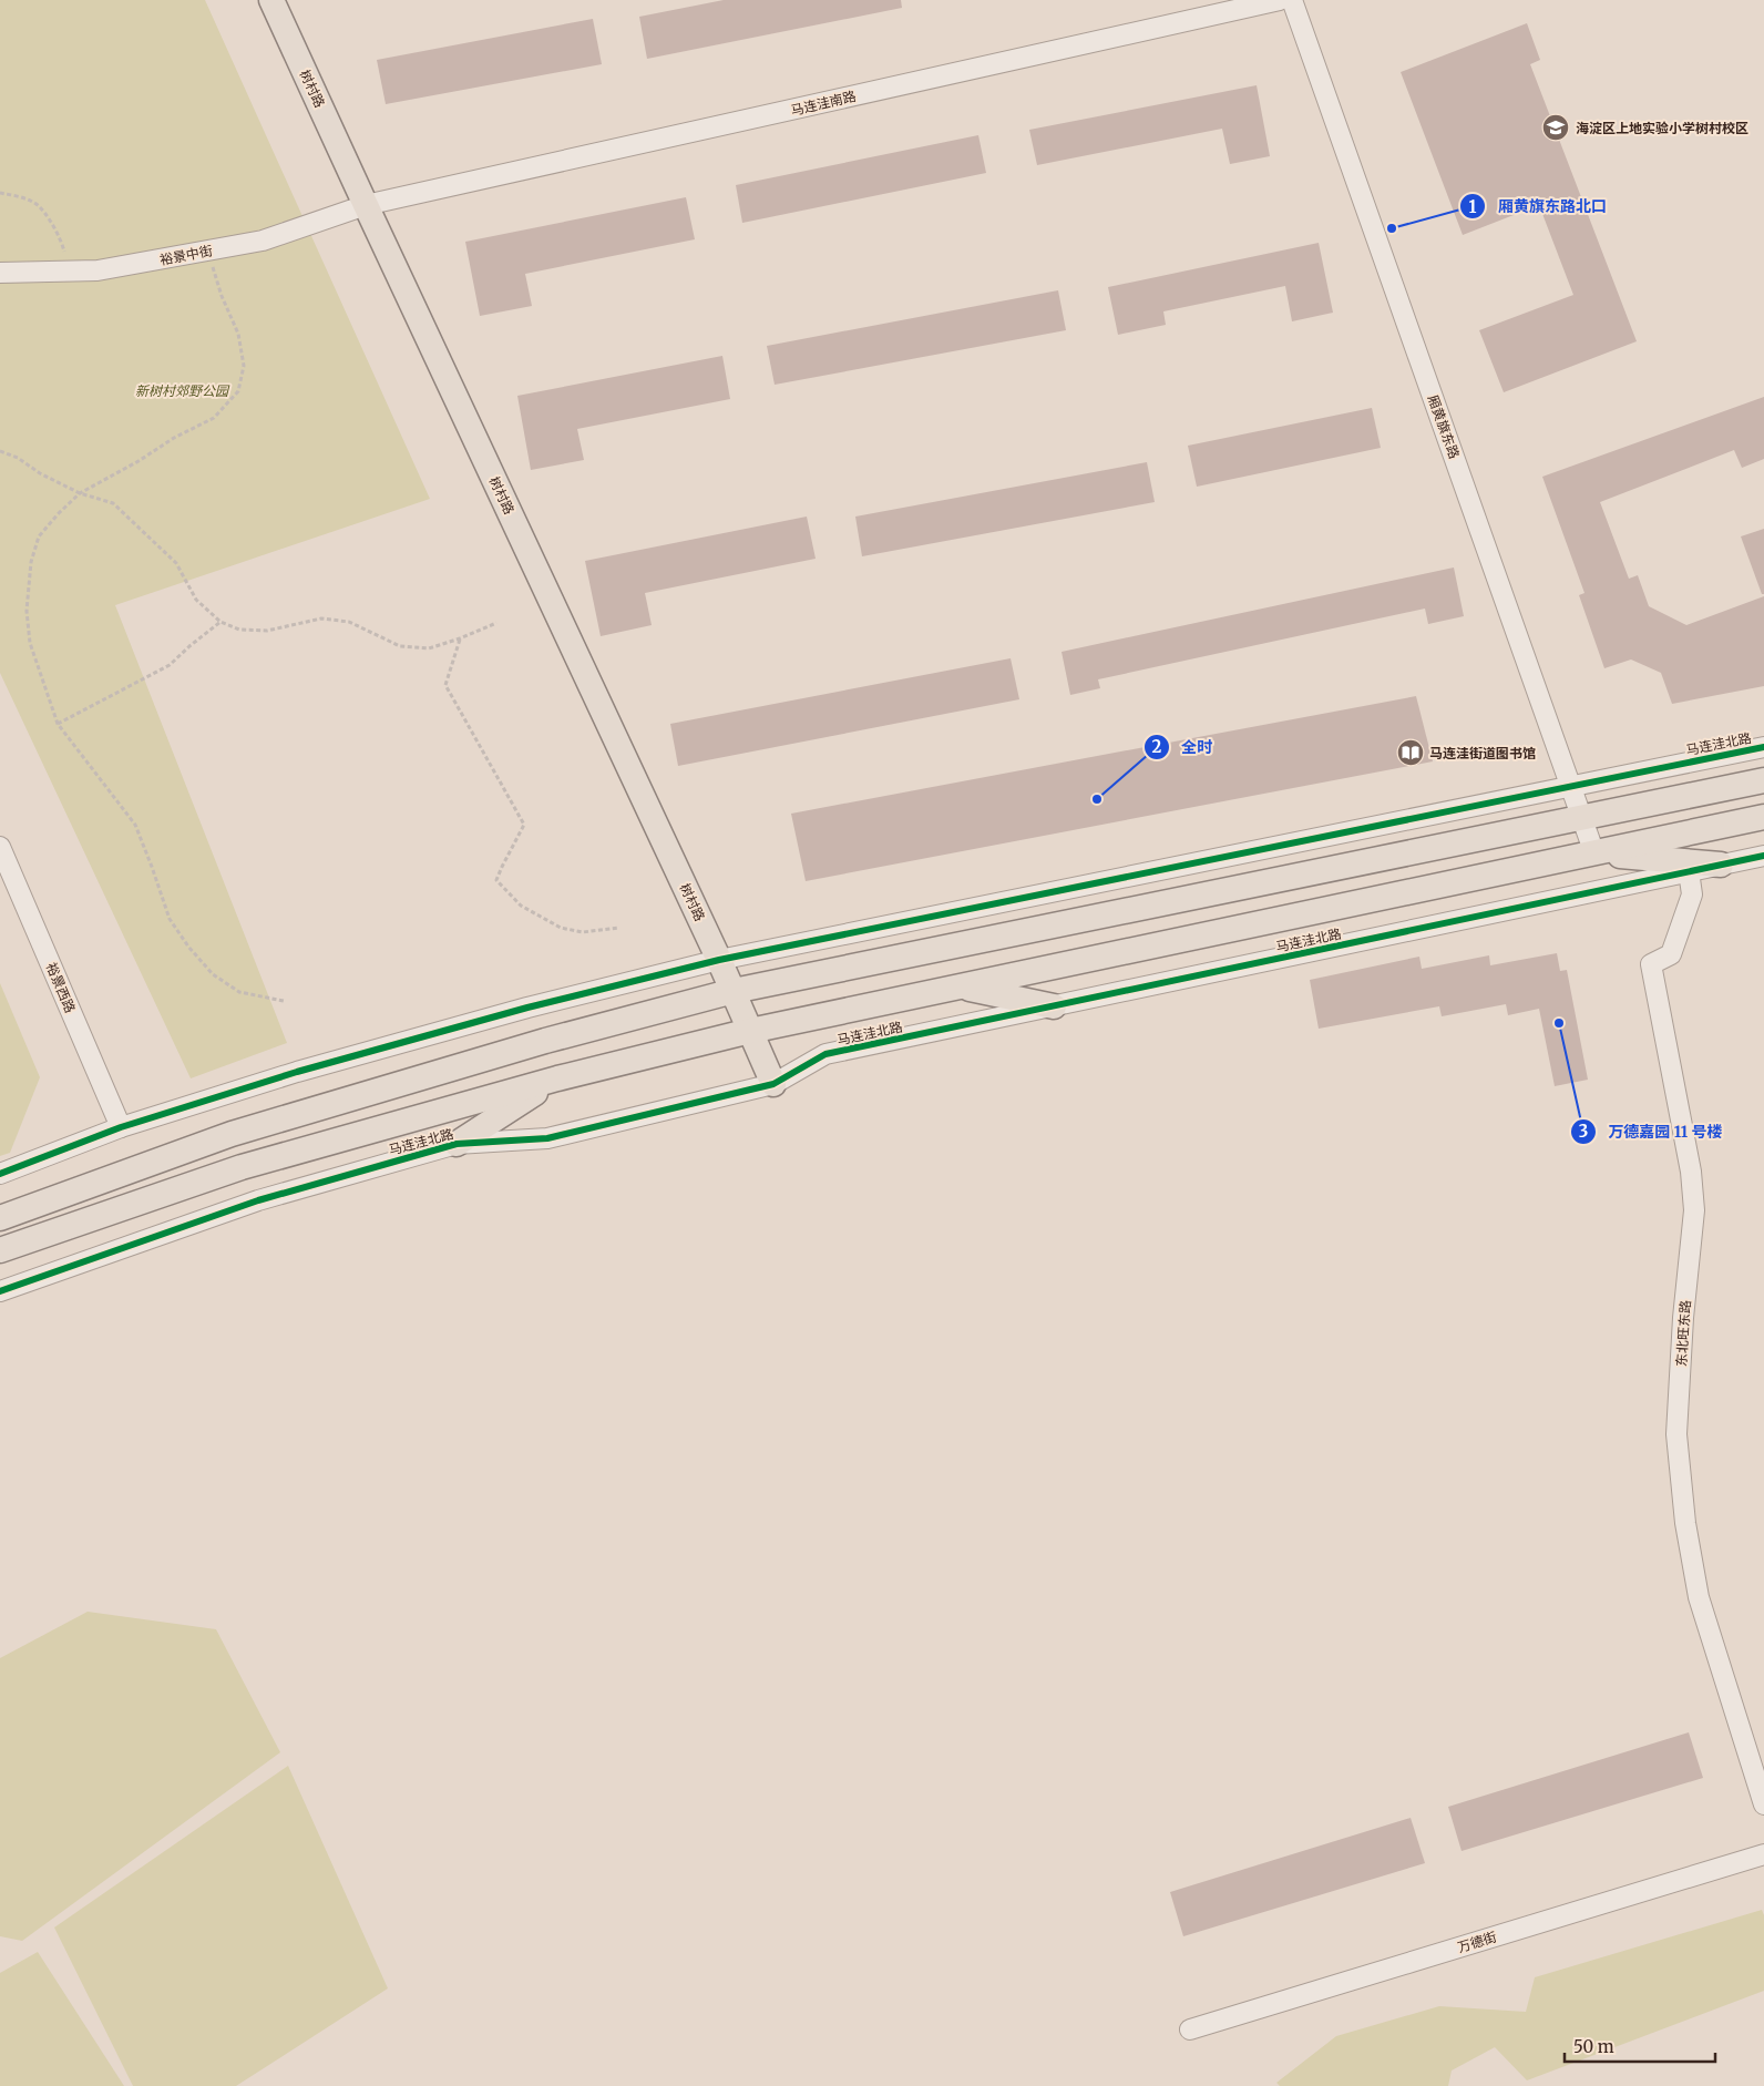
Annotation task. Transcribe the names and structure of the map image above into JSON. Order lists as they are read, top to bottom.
{
  "streets": {
    "main road": ["树村路", "马连洼北路"],
    "street": [
      "马连洼南路",
      "裕景中街",
      "厢黄旗东路",
      "裕景西路",
      "东北旺东路",
      "万德街"
    ]
  },
  "crossings": [
    ["树村路", "马连洼南路"],
    ["树村路", "裕景中街"],
    ["树村路", "马连洼北路"],
    ["马连洼南路", "裕景中街"],
    ["厢黄旗东路", "马连洼北路"],
    ["马连洼北路", "裕景西路"],
    ["马连洼北路", "东北旺东路"]
  ],
  "parks": ["新树村郊野公园"],
  "places": {
    "school or university": ["海淀区上地实验小学树村校区"],
    "other": ["厢黄旗东路北口", "全时", "万德嘉园 11 号楼"],
    "library": ["马连洼街道图书馆"]
  },
  "scale_bar": "50 m"
}
